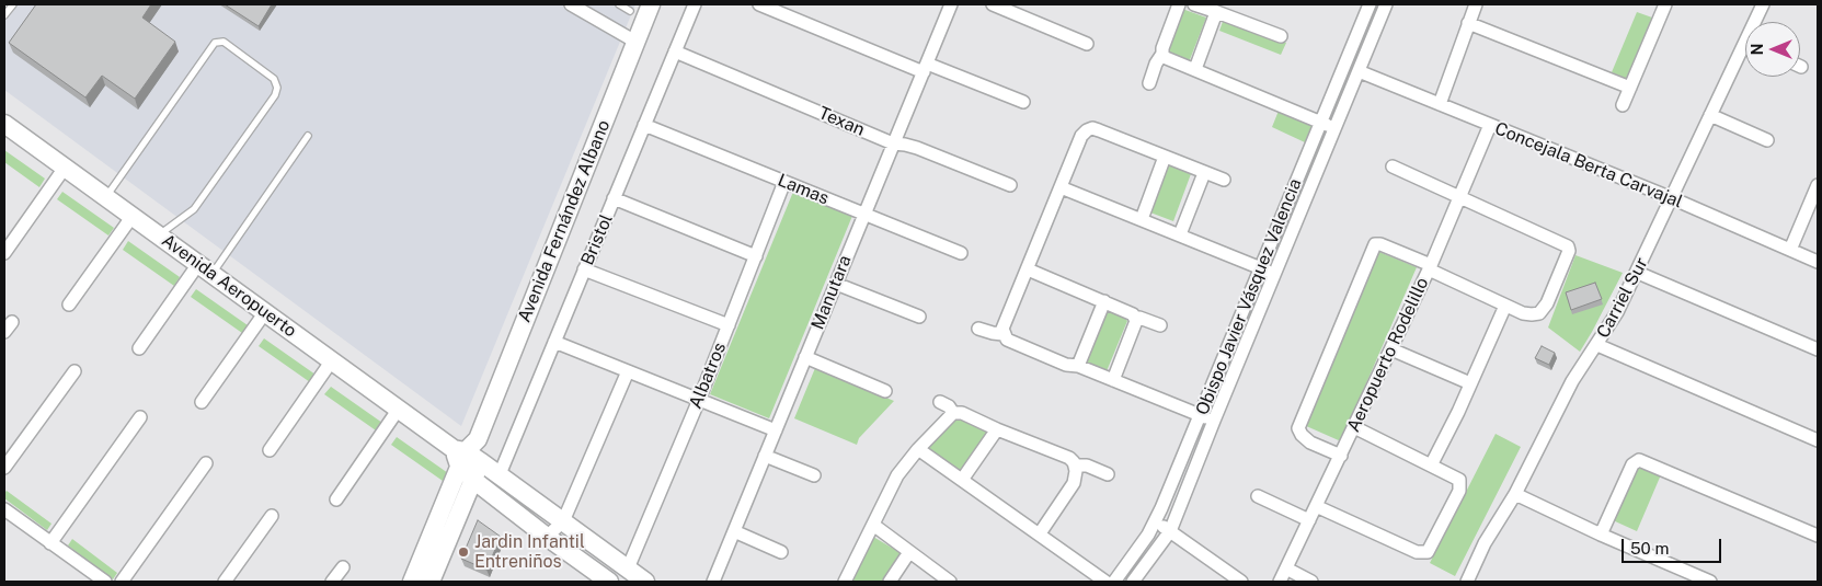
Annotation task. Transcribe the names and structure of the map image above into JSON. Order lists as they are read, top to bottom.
{
  "streets": {
    "street": [
      "Texan",
      "Concejala Berta Carvajal",
      "Lamas",
      "Avenida Fernández Albano",
      "Bristol",
      "Avenida Aeropuerto",
      "Manutara",
      "Obispo Javier Vásquez Valencia",
      "Carriel Sur",
      "Aeropuerto Rodelillo",
      "Albatros"
    ]
  },
  "crossings": [
    ["Texan", "Bristol"],
    ["Texan", "Manutara"],
    ["Concejala Berta Carvajal", "Obispo Javier Vásquez Valencia"],
    ["Concejala Berta Carvajal", "Carriel Sur"],
    ["Concejala Berta Carvajal", "Aeropuerto Rodelillo"],
    ["Lamas", "Bristol"],
    ["Lamas", "Manutara"],
    ["Lamas", "Albatros"],
    ["Avenida Fernández Albano", "Avenida Aeropuerto"]
  ],
  "places": ["Jardin Infantil Entreniños"],
  "scale_bar": "50 m",
  "north": "left"
}
